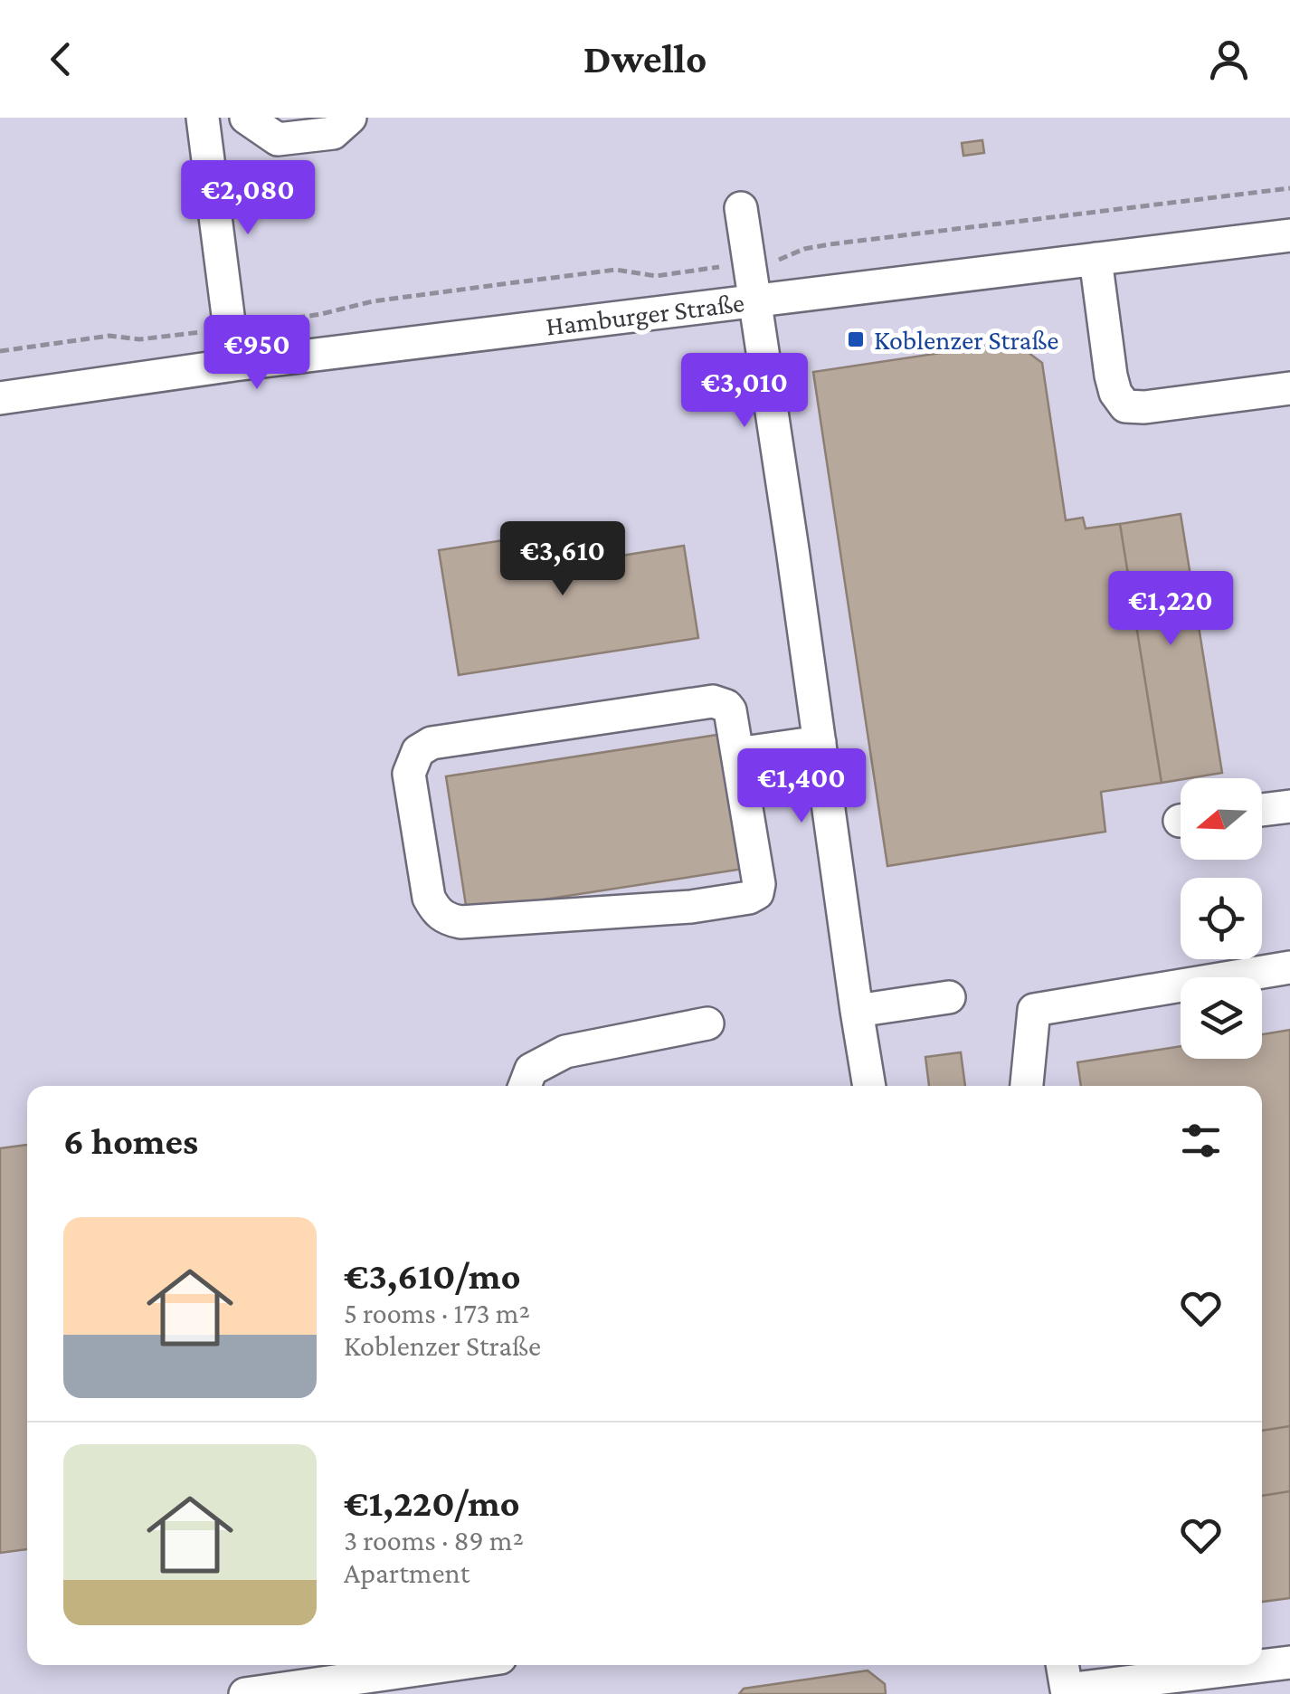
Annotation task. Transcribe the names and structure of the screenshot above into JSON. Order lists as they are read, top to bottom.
{
  "streets": {
    "street": ["Hamburger Straße"]
  },
  "places": {
    "transit": ["Koblenzer Straße"]
  },
  "north": "left",
  "page": {
    "header": "Dwello",
    "price": [
      "€2,080",
      "€950",
      "€3,010",
      "€3,610",
      "€1,220",
      "€1,400"
    ],
    "heading": "6 homes",
    "list": [
      {
        "name": "€3,610/mo",
        "note": "5 rooms · 173 m² · Koblenzer Straße"
      },
      {
        "name": "€1,220/mo",
        "note": "3 rooms · 89 m² · Apartment"
      }
    ]
  }
}
